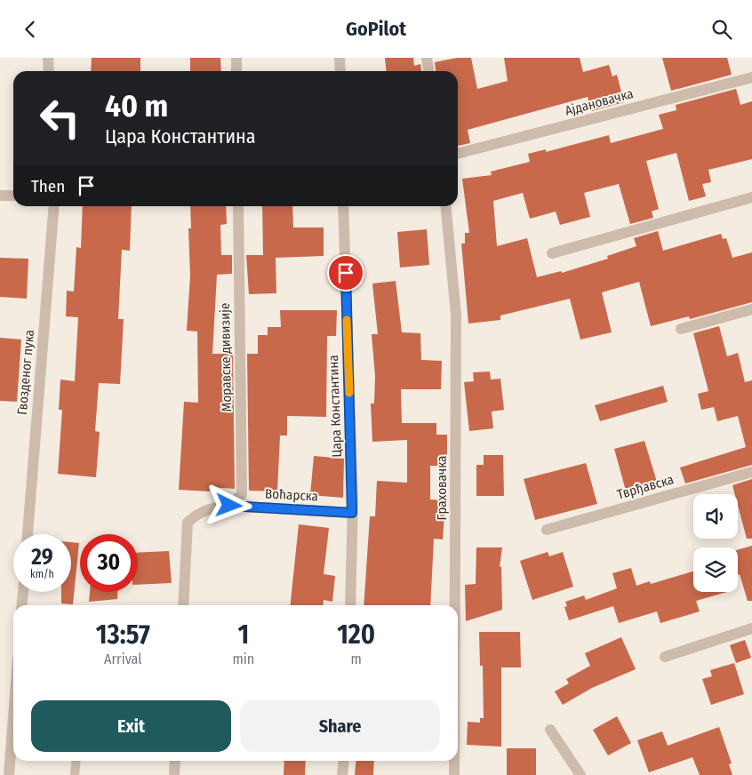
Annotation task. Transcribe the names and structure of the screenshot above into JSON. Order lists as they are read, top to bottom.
{
  "streets": {
    "street": [
      "Ајдановачка",
      "Моравске дивизије",
      "Гвозденог пука",
      "Цара Константина",
      "Тврђавска",
      "Граховачка",
      "Воћарска"
    ]
  },
  "crossings": [
    ["Моравске дивизије", "Воћарска"],
    ["Цара Константина", "Воћарска"]
  ],
  "page": {
    "header": "GoPilot",
    "turn": ["40 m", "Цара Константина"],
    "then": "Then",
    "speed": "29 km/h",
    "limit": "30",
    "eta": [
      "13:57",
      "Arrival",
      "1",
      "min",
      "120",
      "m"
    ],
    "buttons": ["Exit", "Share"]
  }
}
